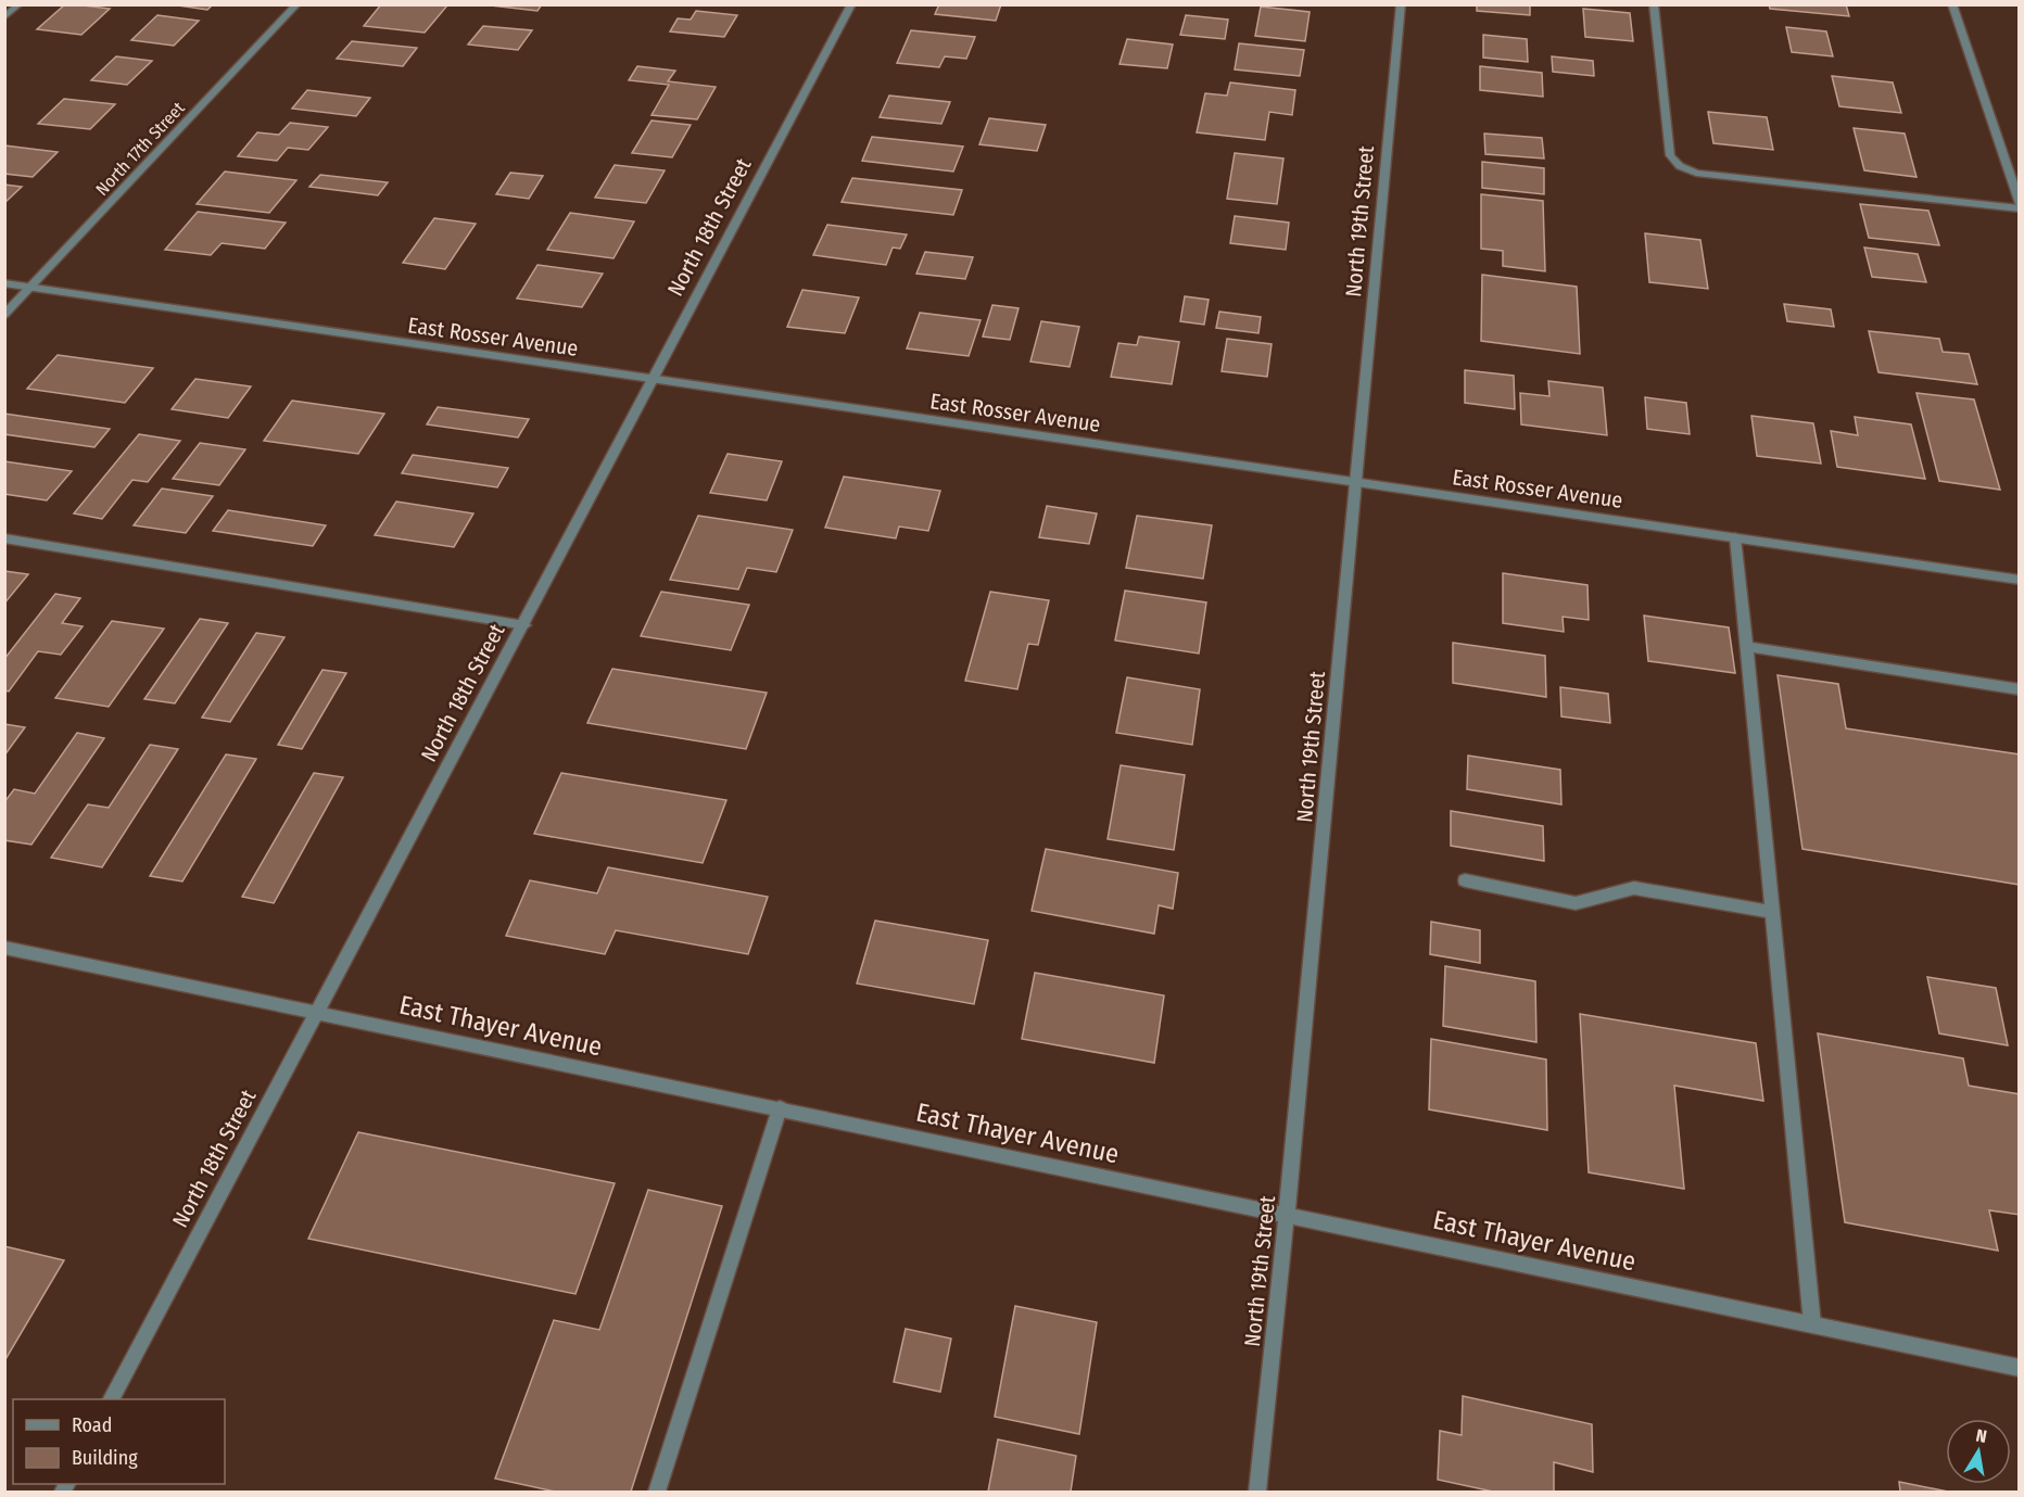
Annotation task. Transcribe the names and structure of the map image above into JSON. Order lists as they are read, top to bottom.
{
  "streets": {
    "street": [
      "North 17th Street",
      "North 19th Street",
      "North 18th Street",
      "East Rosser Avenue",
      "East Thayer Avenue"
    ]
  },
  "crossings": [
    ["North 17th Street", "East Rosser Avenue"],
    ["North 19th Street", "East Rosser Avenue"],
    ["North 19th Street", "East Thayer Avenue"],
    ["North 18th Street", "East Rosser Avenue"],
    ["North 18th Street", "East Thayer Avenue"]
  ],
  "legend": ["Road", "Building"],
  "north": "top"
}
